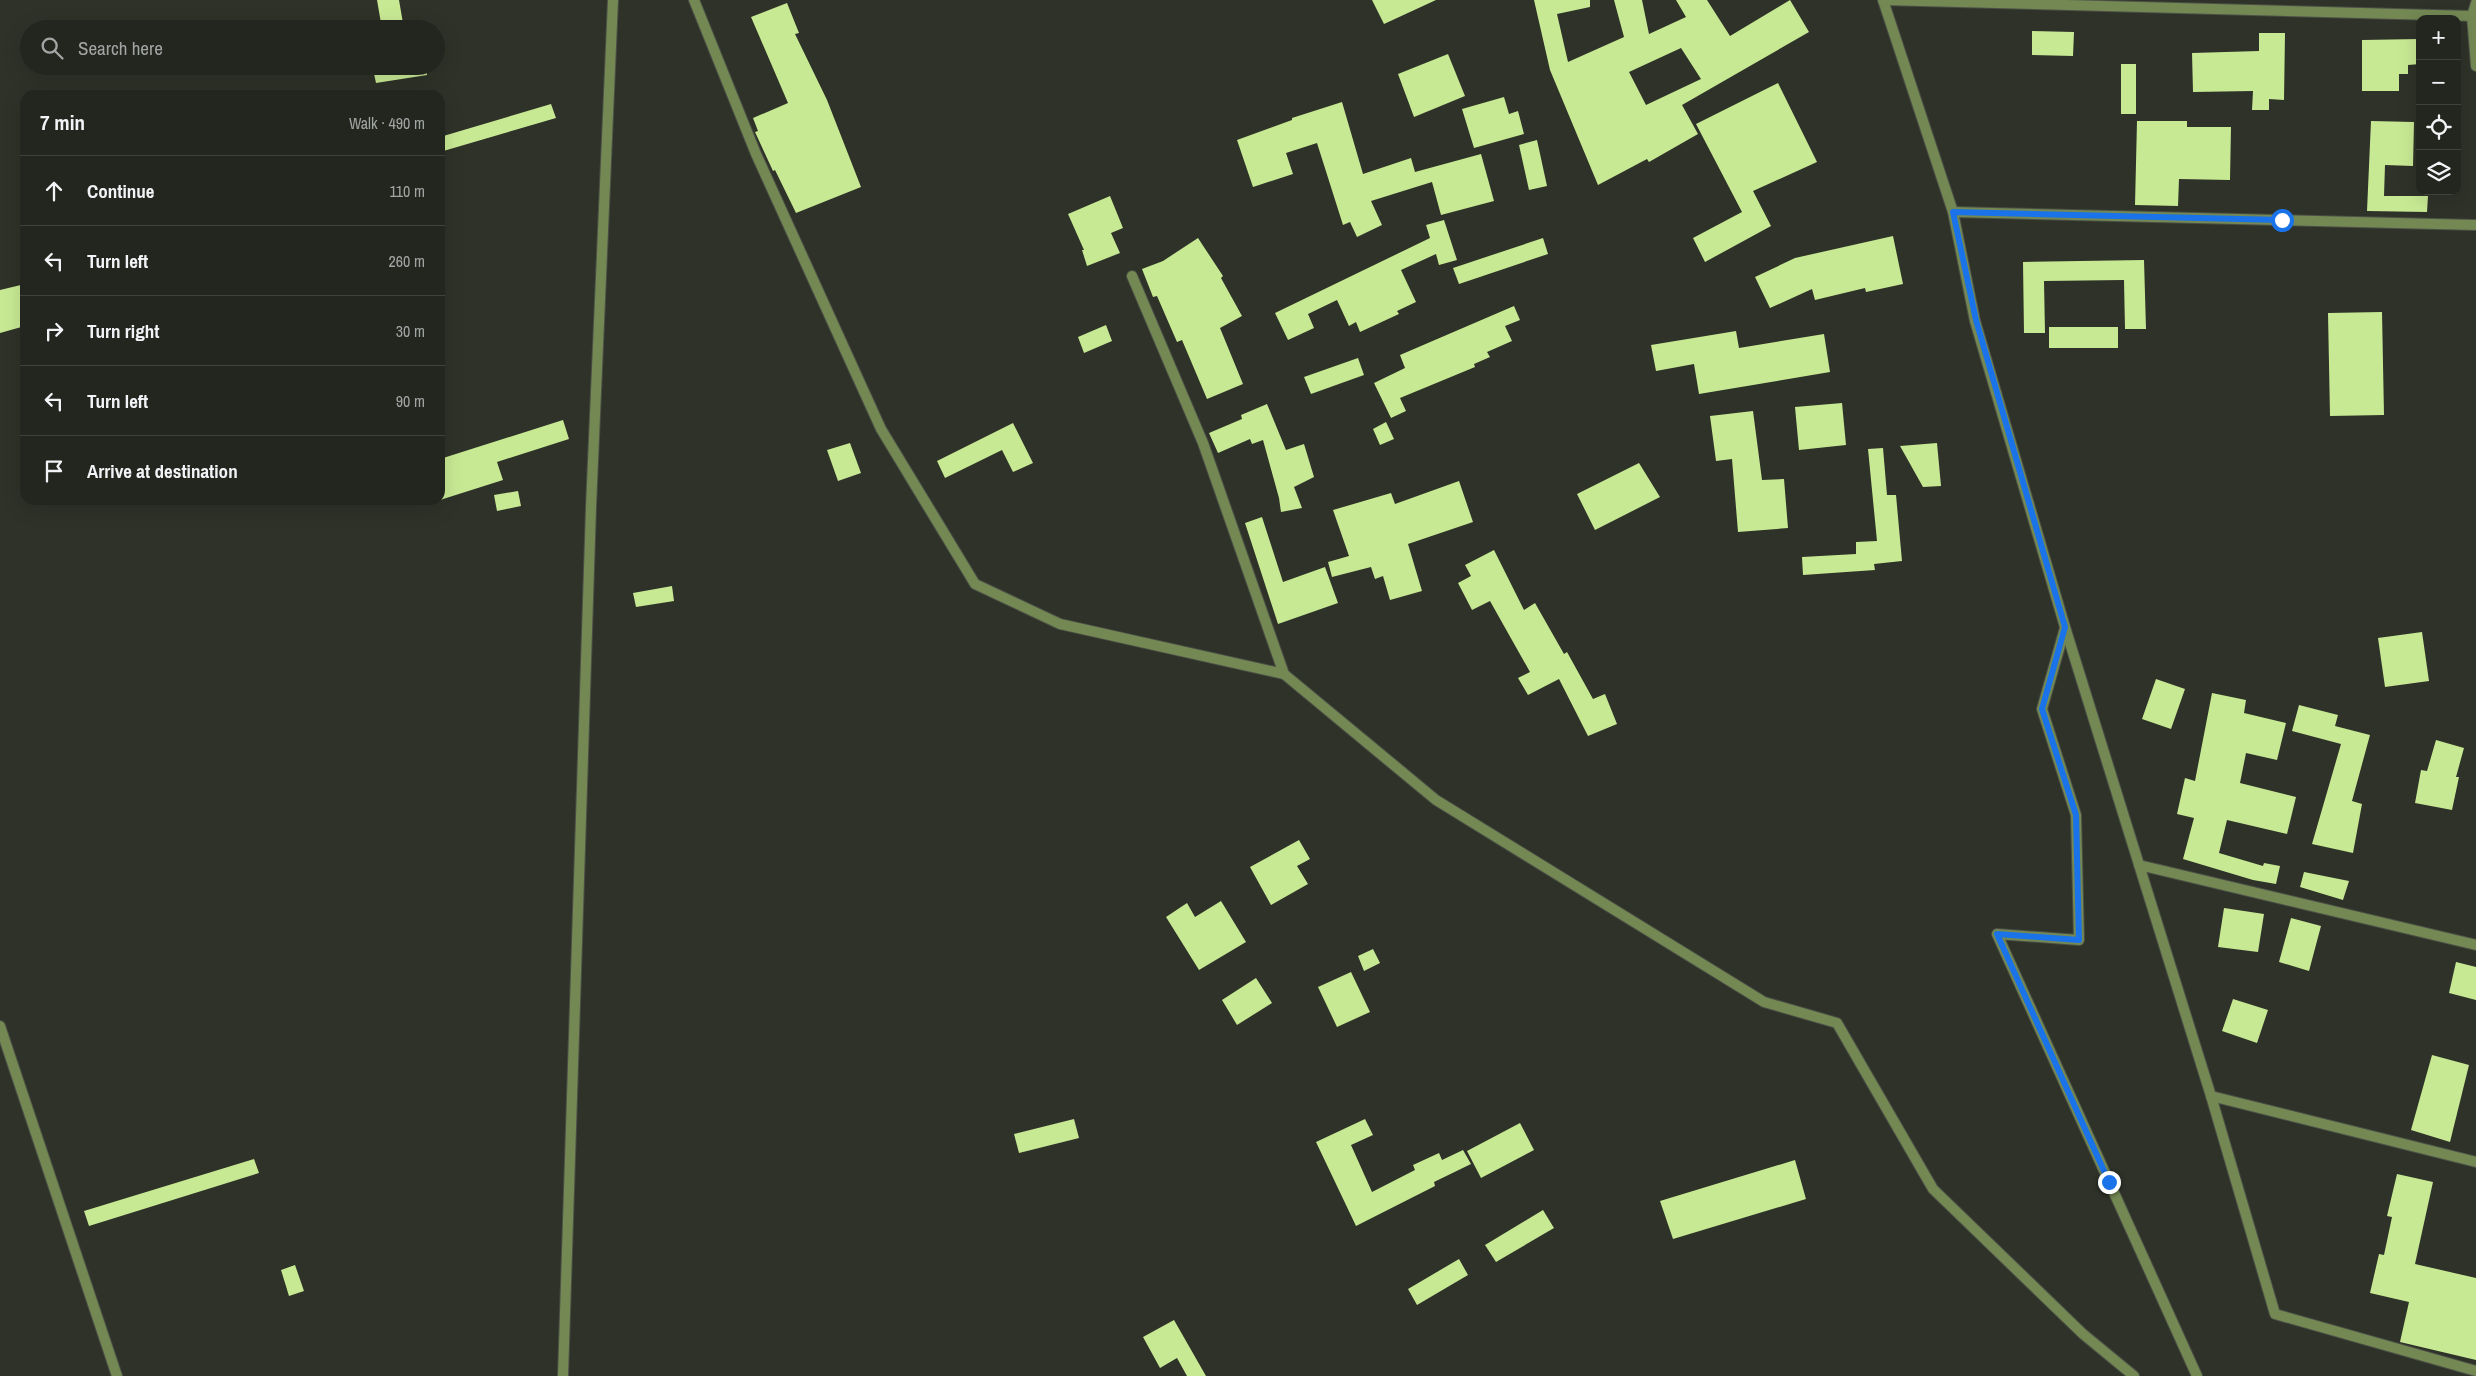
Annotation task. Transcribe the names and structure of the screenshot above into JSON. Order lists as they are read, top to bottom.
{
  "page": {
    "map_buttons": ["+", "−"],
    "search": "Search here",
    "heading": ["7 min", "Walk · 490 m"],
    "list": [
      ["Continue", "110 m"],
      ["Turn left", "260 m"],
      ["Turn right", "30 m"],
      ["Turn left", "90 m"],
      "Arrive at destination"
    ]
  }
}
